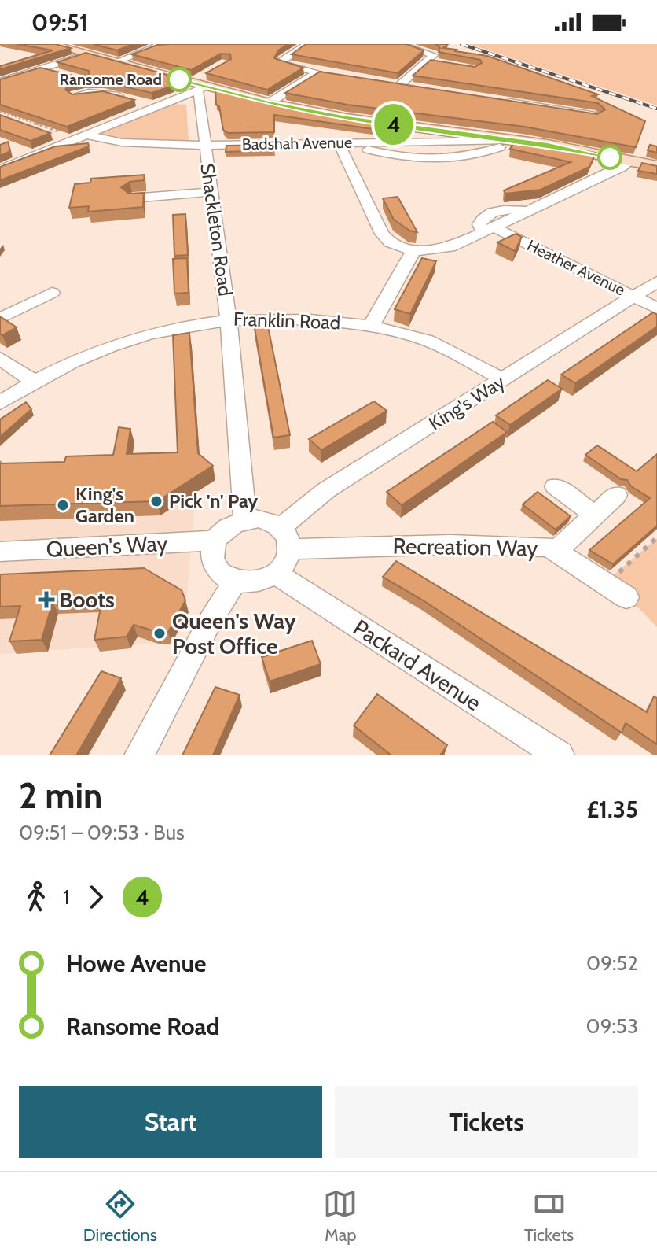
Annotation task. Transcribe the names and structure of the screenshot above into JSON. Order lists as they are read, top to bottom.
{
  "streets": {
    "street": [
      "Badshah Avenue",
      "Shackleton Road",
      "Heather Avenue",
      "Franklin Road",
      "King's Way",
      "Queen's Way",
      "Recreation Way",
      "Packard Avenue"
    ]
  },
  "crossings": [
    ["Badshah Avenue", "Shackleton Road"],
    ["Shackleton Road", "Franklin Road"],
    ["Shackleton Road", "King's Way"],
    ["Shackleton Road", "Queen's Way"],
    ["Shackleton Road", "Recreation Way"],
    ["Shackleton Road", "Packard Avenue"],
    ["Heather Avenue", "King's Way"],
    ["Franklin Road", "King's Way"],
    ["King's Way", "Queen's Way"],
    ["King's Way", "Recreation Way"],
    ["King's Way", "Packard Avenue"],
    ["Queen's Way", "Recreation Way"],
    ["Queen's Way", "Packard Avenue"],
    ["Recreation Way", "Packard Avenue"]
  ],
  "places": {
    "other": [
      "Ransome Road",
      "Pick 'n' Pay",
      "King's Garden",
      "Queen's Way Post Office"
    ],
    "health": ["Boots"]
  },
  "lines": ["bus line 4"],
  "page": {
    "status": "09:51",
    "on_map": "4",
    "heading": ["2 min", "09:51 – 09:53 · Bus", "£1.35"],
    "legs": ["1", "4"],
    "list": [
      {
        "name": "Howe Avenue",
        "value": "09:52"
      },
      {
        "name": "Ransome Road",
        "value": "09:53"
      }
    ],
    "buttons": ["Start", "Tickets"],
    "tabs": ["Directions", "Map", "Tickets"]
  }
}
